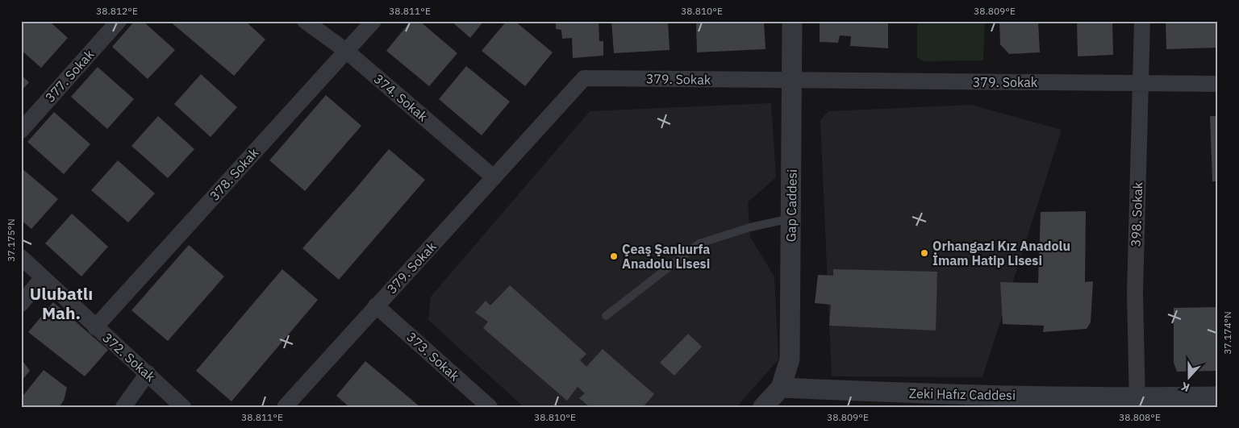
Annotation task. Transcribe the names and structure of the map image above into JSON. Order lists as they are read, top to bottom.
{
  "streets": {
    "street": [
      "377. Sokak",
      "379. Sokak",
      "374. Sokak",
      "378. Sokak",
      "Gap Caddesi",
      "398. Sokak",
      "373. Sokak",
      "372. Sokak",
      "Zeki Hafız Caddesi"
    ]
  },
  "crossings": [
    ["379. Sokak", "374. Sokak"],
    ["379. Sokak", "Gap Caddesi"],
    ["379. Sokak", "398. Sokak"],
    ["379. Sokak", "373. Sokak"],
    ["374. Sokak", "378. Sokak"],
    ["378. Sokak", "372. Sokak"],
    ["Gap Caddesi", "Zeki Hafız Caddesi"],
    ["398. Sokak", "Zeki Hafız Caddesi"]
  ],
  "districts": ["Ulubatlı Mah."],
  "places": ["Orhangazi Kız Anadolu İmam Hatip Lisesi", "Çeaş Şanlıurfa Anadolu Lisesi"],
  "north": "bottom",
  "coordinates": [
    "38.812°E",
    "38.811°E",
    "38.810°E",
    "38.809°E",
    "37.175°N",
    "37.174°N",
    "38.808°E"
  ]
}
